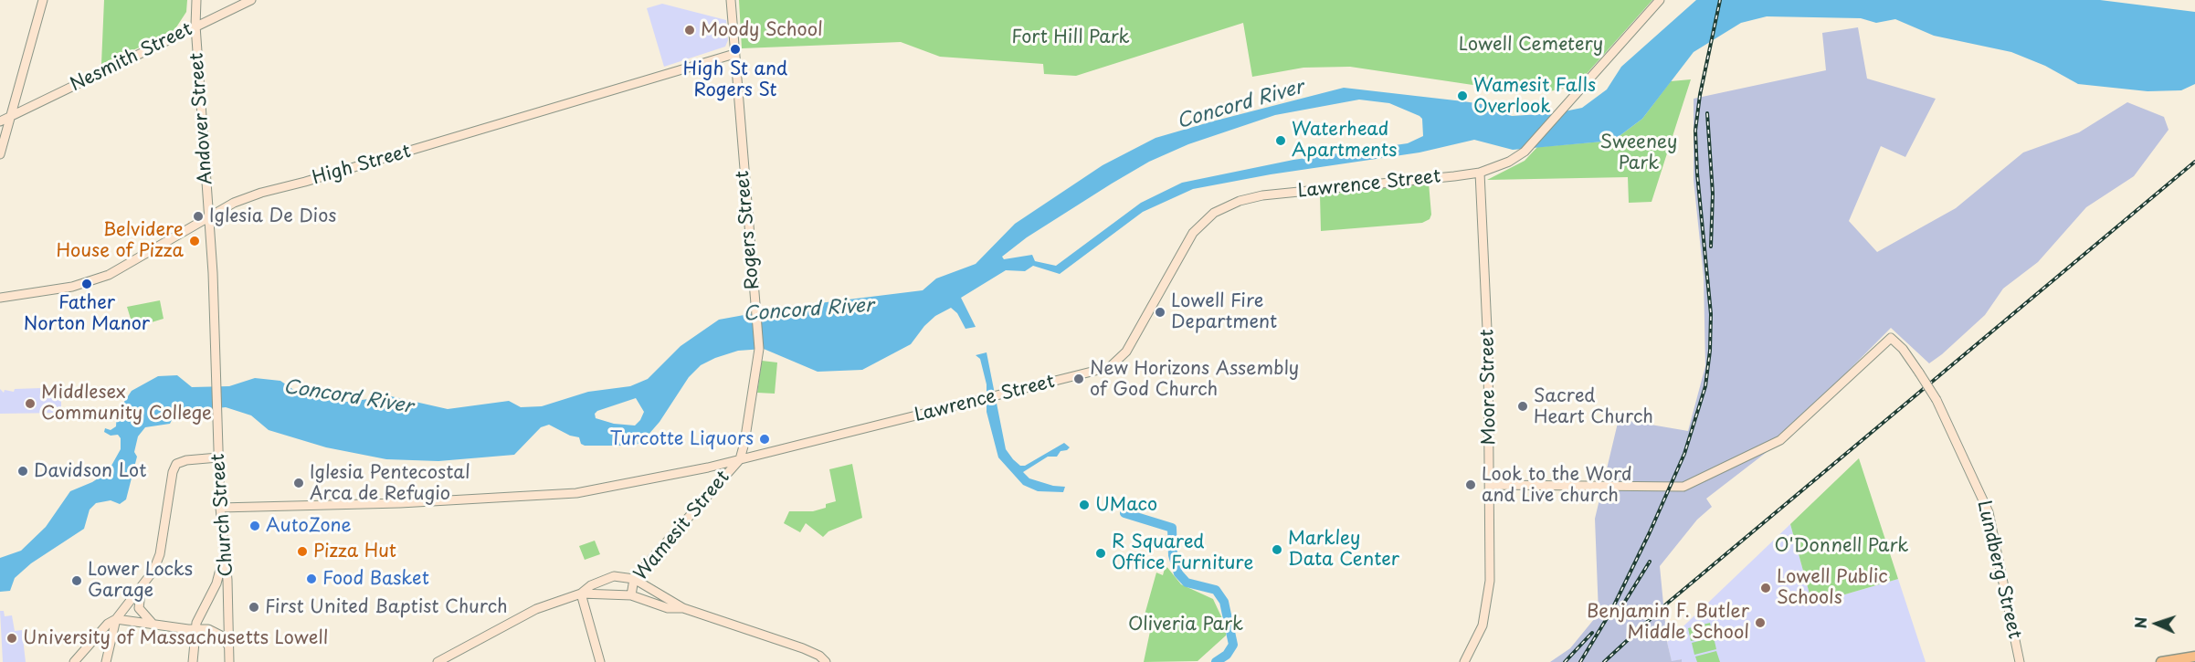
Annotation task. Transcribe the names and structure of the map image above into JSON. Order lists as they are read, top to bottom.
{
  "streets": {
    "street": [
      "Nesmith Street",
      "Andover Street",
      "High Street",
      "Lawrence Street",
      "Rogers Street",
      "Moore Street",
      "Church Street",
      "Wamesit Street",
      "Lundberg Street"
    ]
  },
  "crossings": [
    ["Nesmith Street", "Andover Street"],
    ["Andover Street", "High Street"],
    ["Andover Street", "Church Street"],
    ["High Street", "Rogers Street"],
    ["Lawrence Street", "Rogers Street"],
    ["Lawrence Street", "Moore Street"],
    ["Lawrence Street", "Church Street"],
    ["Lawrence Street", "Wamesit Street"],
    ["Rogers Street", "Wamesit Street"],
    ["Moore Street", "Lundberg Street"]
  ],
  "water": ["Concord River"],
  "parks": [
    "Fort Hill Park",
    "Lowell Cemetery",
    "Sweeney Park",
    "O'Donnell Park",
    "Oliveria Park"
  ],
  "places": [
    "Moody School",
    "High St and Rogers St",
    "Wamesit Falls Overlook",
    "Waterhead Apartments",
    "Iglesia De Dios",
    "Belvidere House of Pizza",
    "Father Norton Manor",
    "Lowell Fire Department",
    "New Horizons Assembly of God Church",
    "Middlesex Community College",
    "Sacred Heart Church",
    "Turcotte Liquors",
    "Davidson Lot",
    "Iglesia Pentecostal Arca de Refugio",
    "Look to the Word and Live church",
    "UMaco",
    "AutoZone",
    "Markley Data Center",
    "Pizza Hut",
    "R Squared Office Furniture",
    "Food Basket",
    "Lower Locks Garage",
    "Lowell Public Schools",
    "First United Baptist Church",
    "Benjamin F. Butler Middle School",
    "University of Massachusetts Lowell"
  ],
  "north": "left"
}
